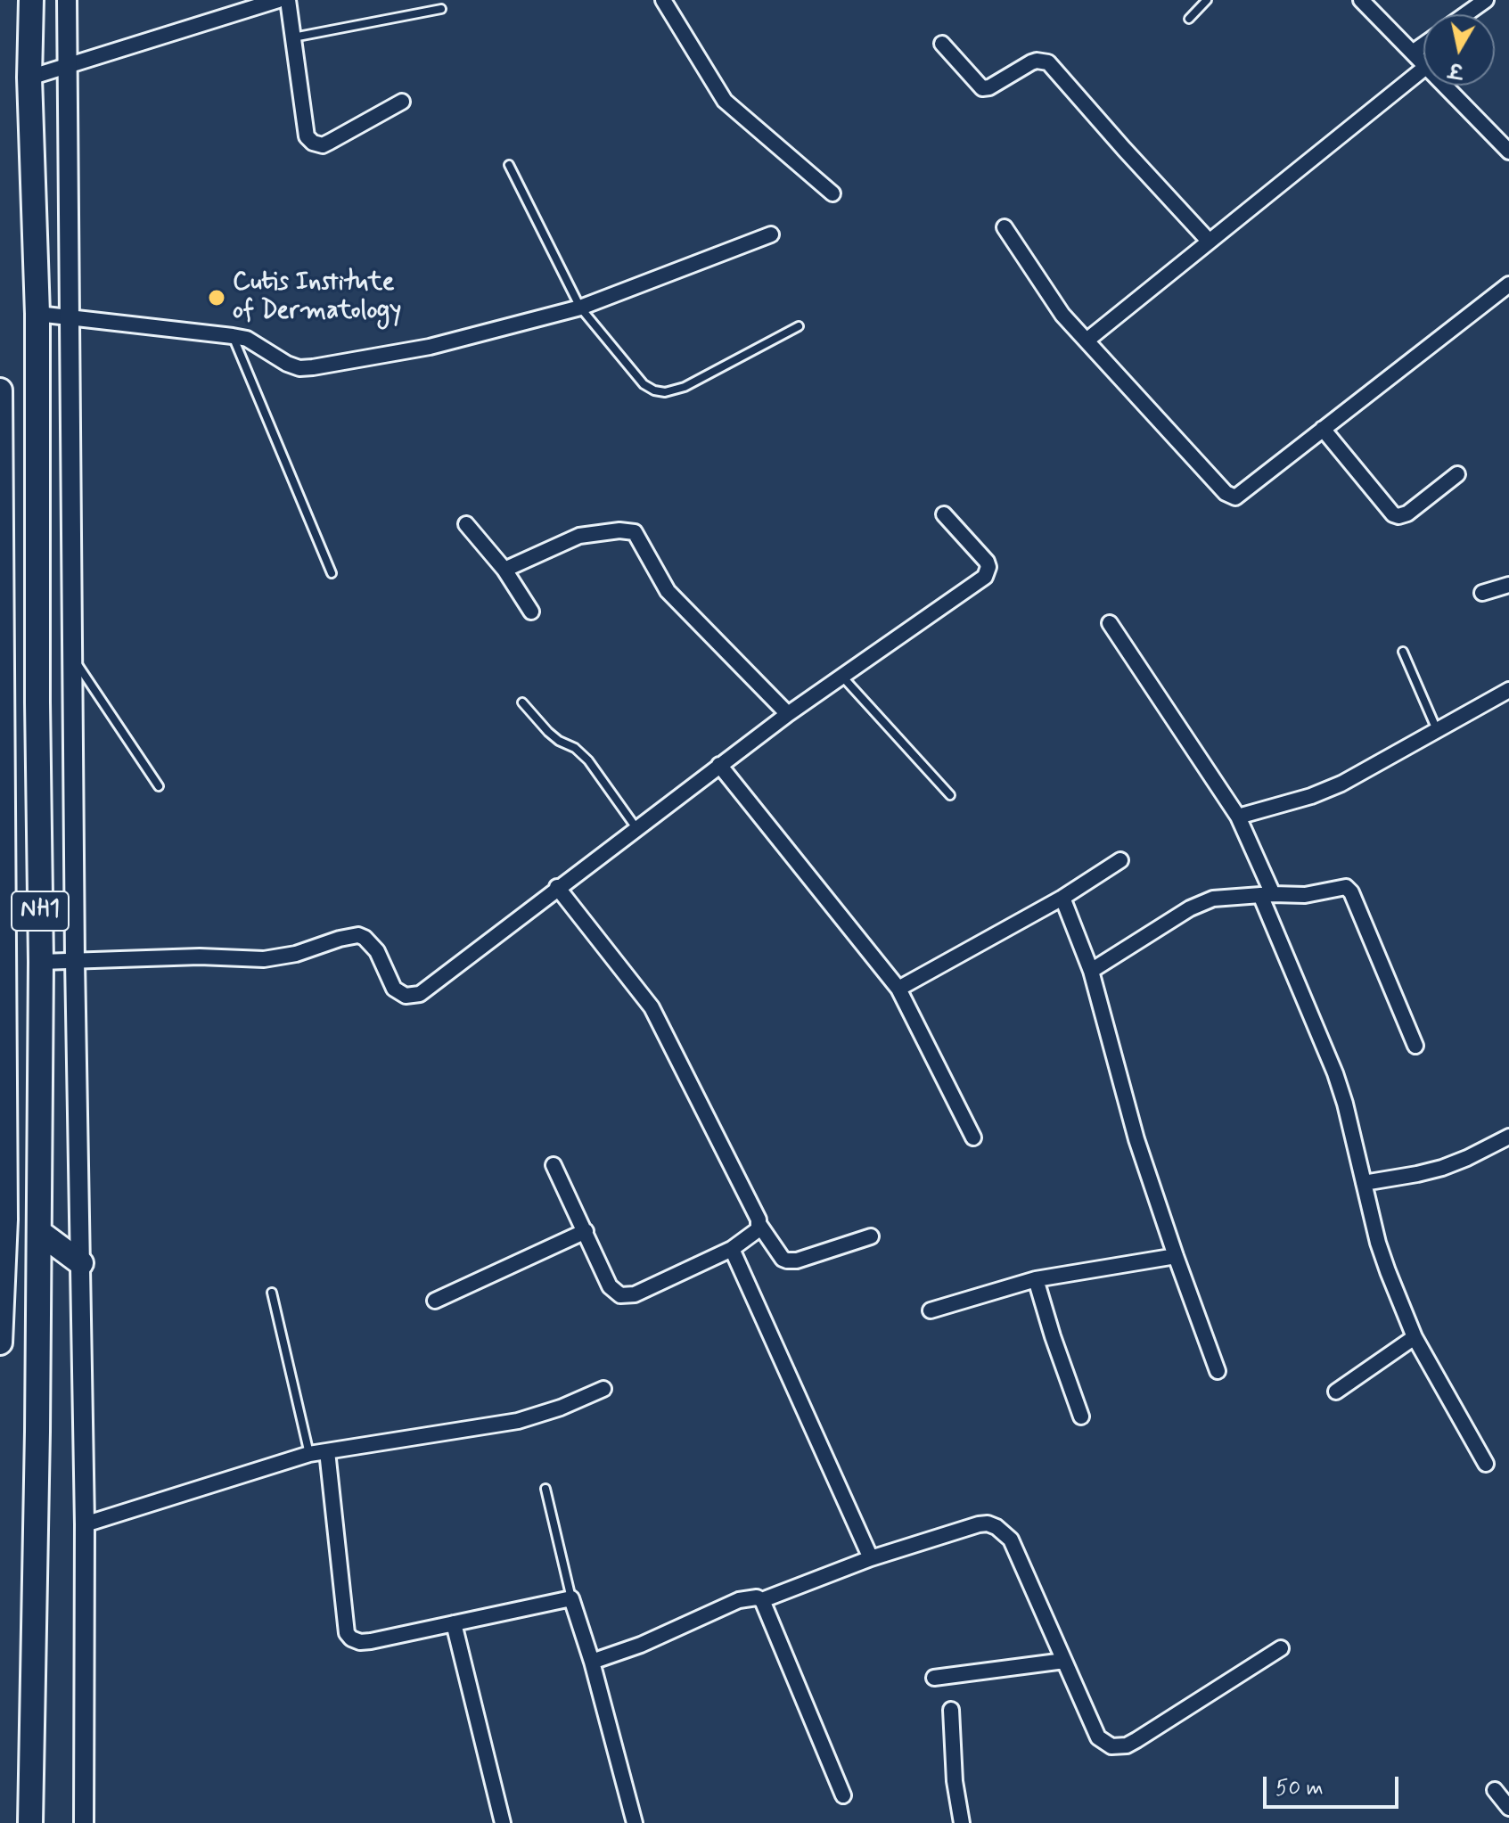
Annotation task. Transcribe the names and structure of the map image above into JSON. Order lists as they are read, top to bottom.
{
  "streets": {
    "highway": ["NH1"]
  },
  "places": ["Cutis Institute of Dermatology"],
  "scale_bar": "50 m",
  "north": "bottom"
}
